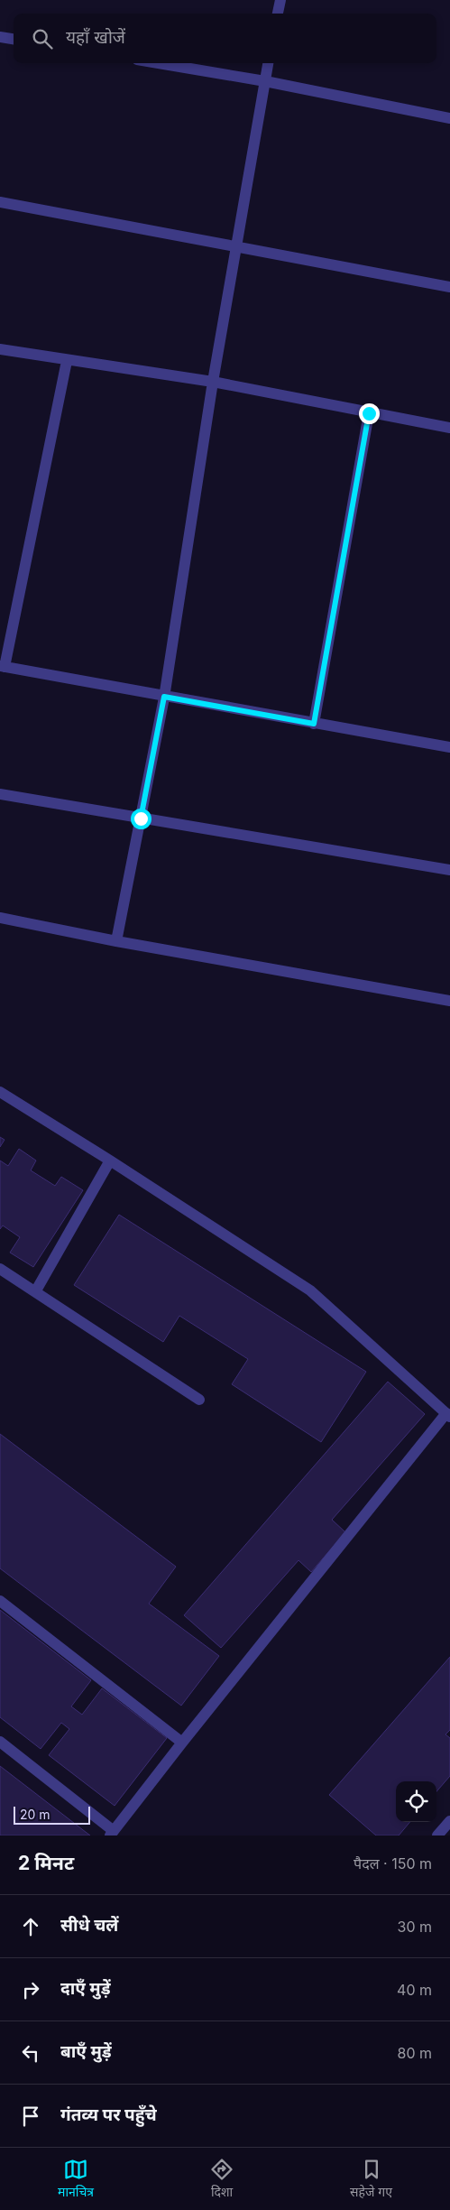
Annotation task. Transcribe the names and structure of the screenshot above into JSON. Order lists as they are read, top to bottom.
{
  "scale_bar": "20 m",
  "page": {
    "search": "यहाँ खोजें",
    "scale": "20 m",
    "heading": ["2 मिनट", "पैदल · 150 m"],
    "list": [
      ["सीधे चलें", "30 m"],
      ["दाएँ मुड़ें", "40 m"],
      ["बाएँ मुड़ें", "80 m"],
      "गंतव्य पर पहुँचे"
    ],
    "nav": ["मानचित्र", "दिशा", "सहेजे गए"]
  }
}
